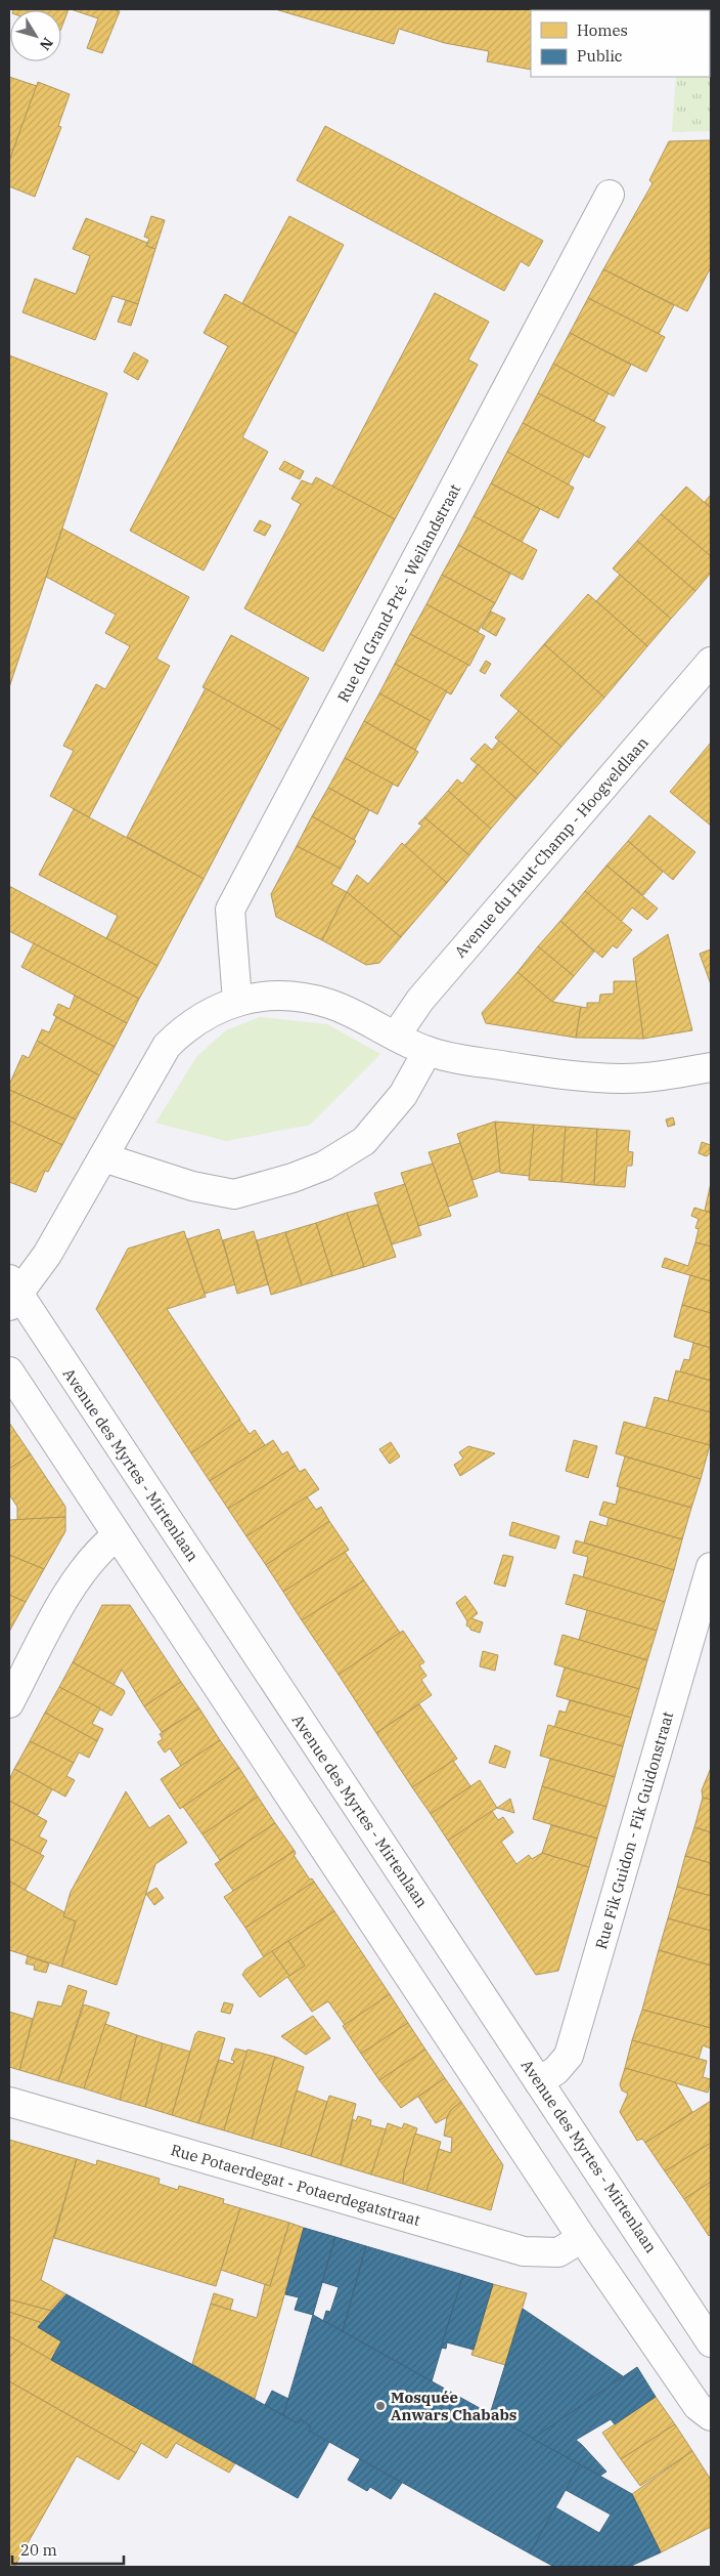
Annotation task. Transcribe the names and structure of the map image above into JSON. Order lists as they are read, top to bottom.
{
  "streets": {
    "street": [
      "Rue du Grand-Pré - Weilandstraat",
      "Avenue du Haut-Champ - Hoogveldlaan",
      "Avenue des Myrtes - Mirtenlaan",
      "Rue Fik Guidon - Fik Guidonstraat",
      "Rue Potaerdegat - Potaerdegatstraat"
    ]
  },
  "crossings": [
    ["Avenue des Myrtes - Mirtenlaan", "Rue Fik Guidon - Fik Guidonstraat"]
  ],
  "places": ["Mosquée Anwars Chababs"],
  "legend": ["Homes", "Public"],
  "scale_bar": "20 m",
  "north": "bottom right"
}
